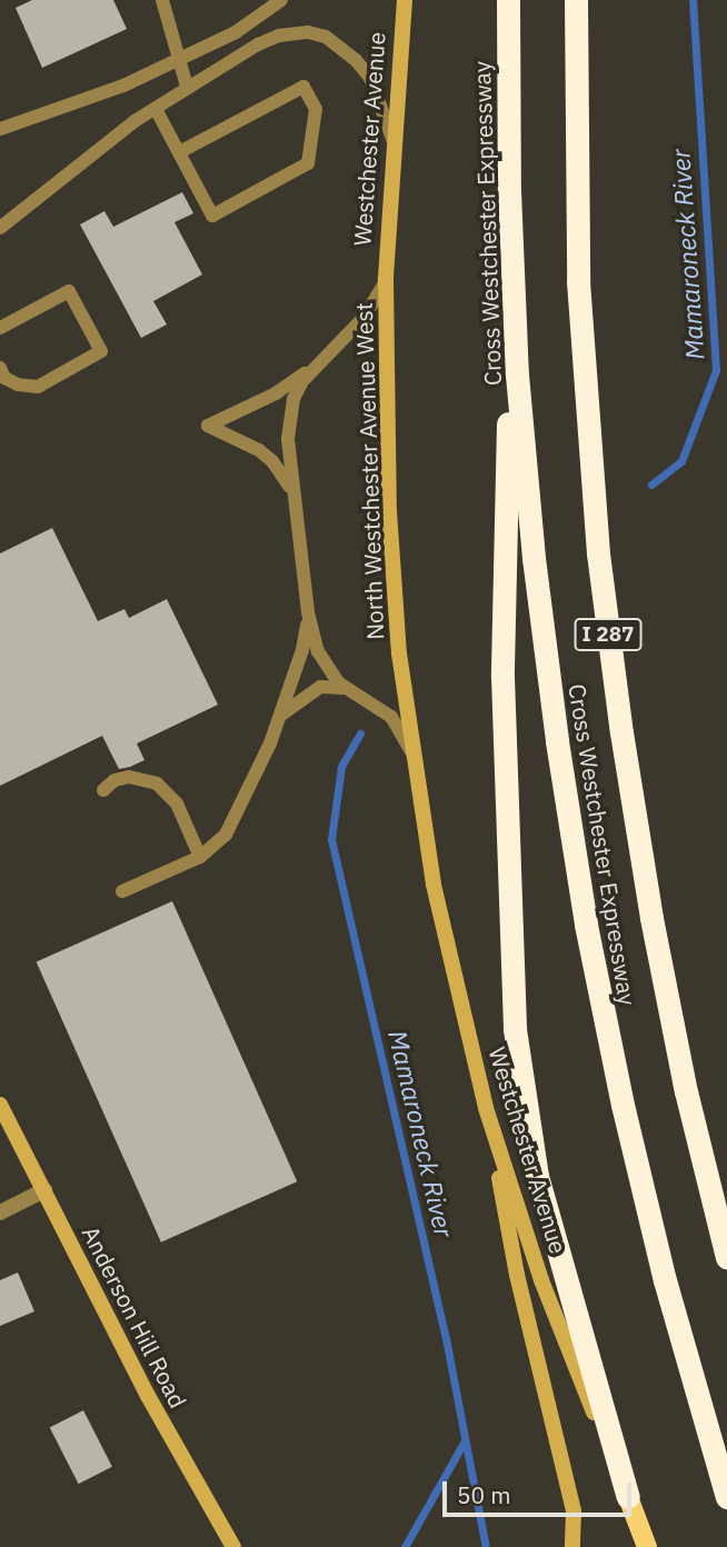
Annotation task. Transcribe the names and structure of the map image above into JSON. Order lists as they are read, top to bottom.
{
  "streets": {
    "highway": ["Cross Westchester Expressway", "I 287"],
    "main road": ["Westchester Avenue", "North Westchester Avenue West", "Anderson Hill Road"]
  },
  "crossings": [
    ["Westchester Avenue", "North Westchester Avenue West"]
  ],
  "water": ["Mamaroneck River"],
  "scale_bar": "50 m"
}
